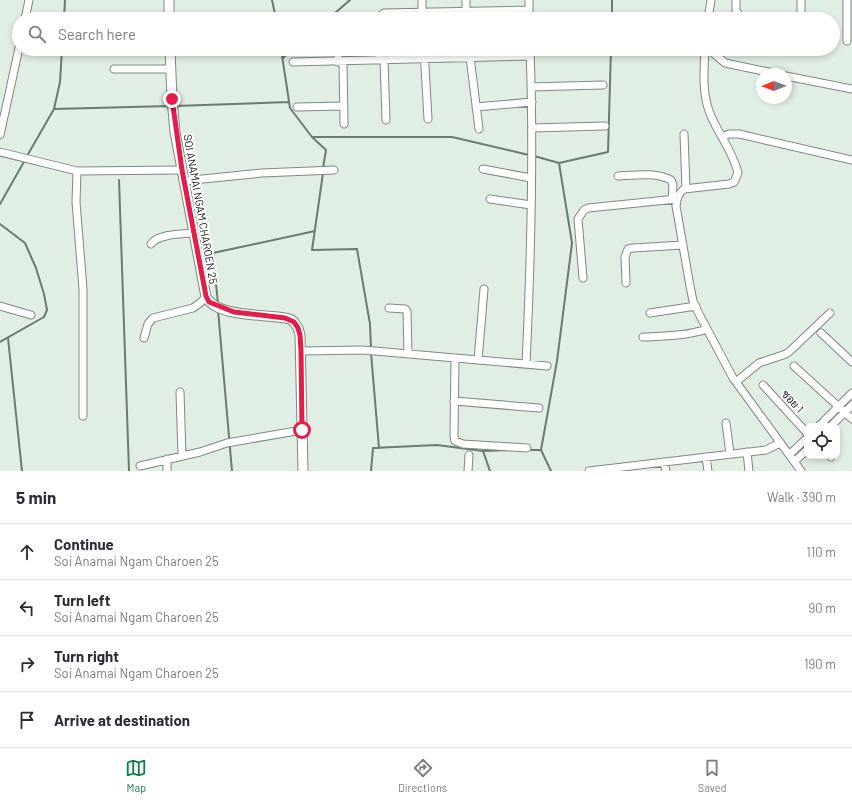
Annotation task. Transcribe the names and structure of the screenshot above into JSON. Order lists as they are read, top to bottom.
{
  "streets": {
    "street": ["SOI ANAMAI NGAM CHAROEN 25", "ซอย 1"]
  },
  "north": "left",
  "page": {
    "search": "Search here",
    "heading": ["5 min", "Walk · 390 m"],
    "list": [
      ["Continue", "Soi Anamai Ngam Charoen 25", "110 m"],
      ["Turn left", "Soi Anamai Ngam Charoen 25", "90 m"],
      ["Turn right", "Soi Anamai Ngam Charoen 25", "190 m"],
      "Arrive at destination"
    ],
    "nav": ["Map", "Directions", "Saved"]
  }
}
